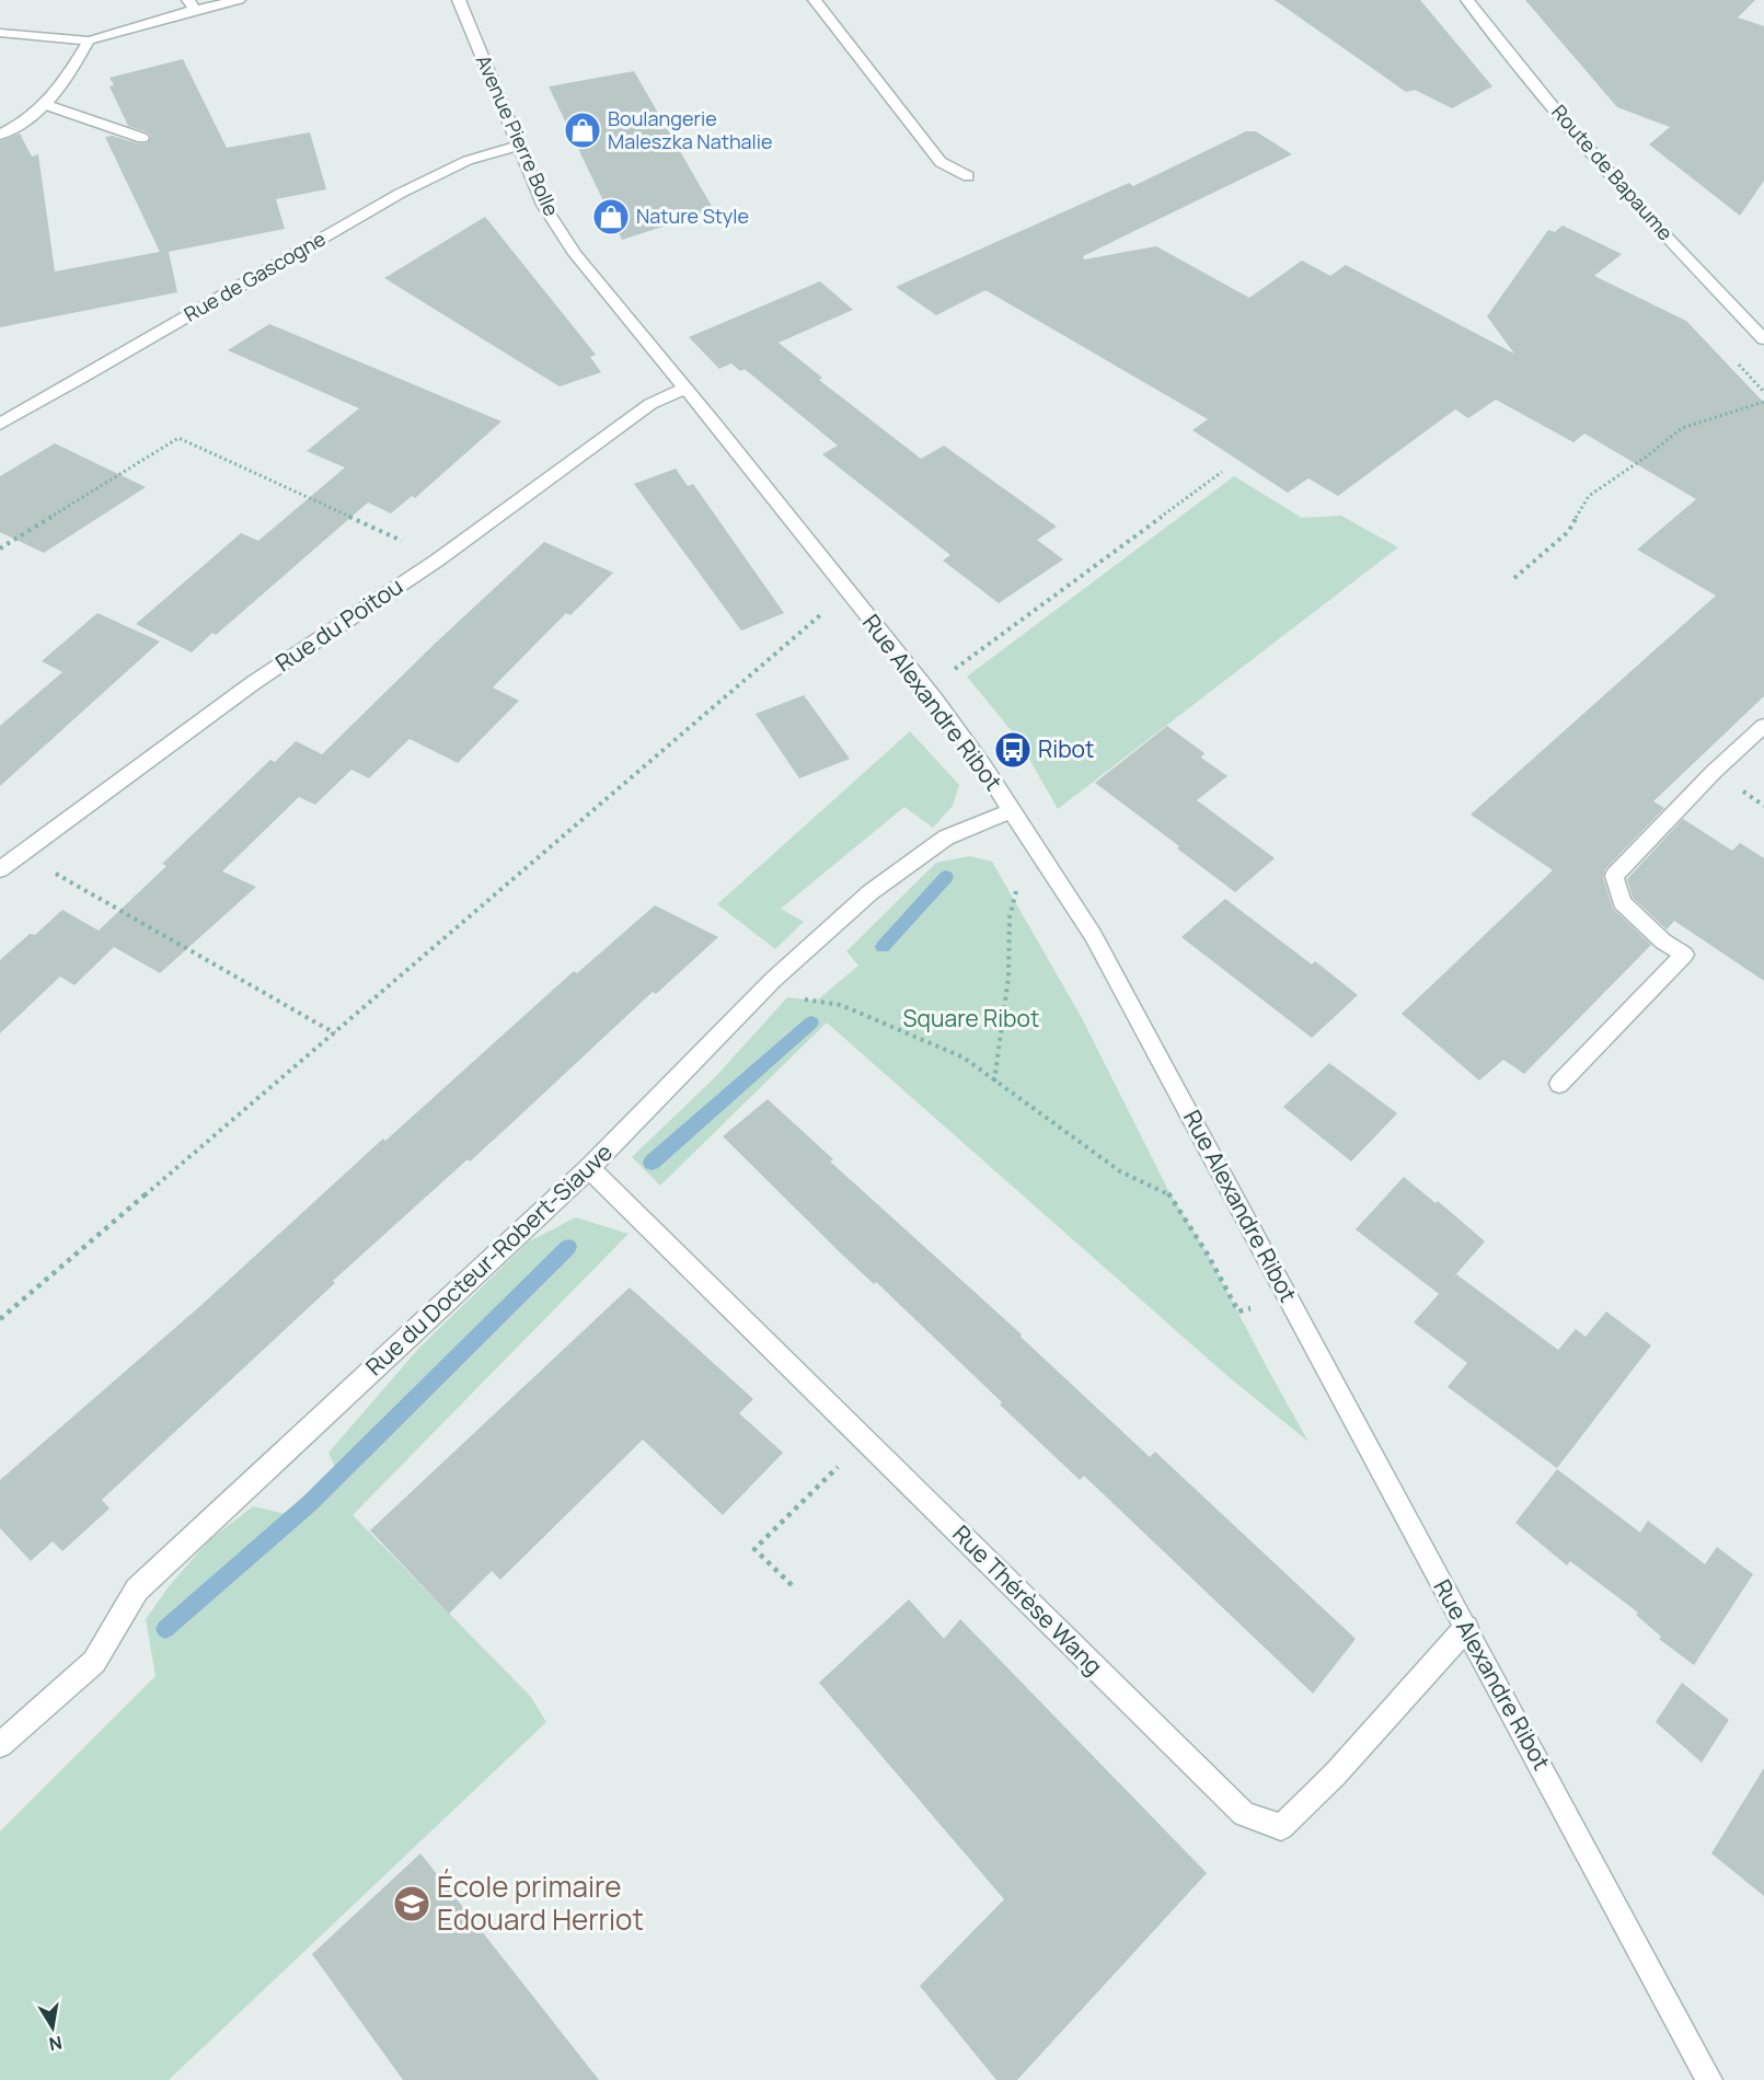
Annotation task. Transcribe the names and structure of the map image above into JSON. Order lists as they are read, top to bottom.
{
  "streets": {
    "street": [
      "Avenue Pierre Bolle",
      "Route de Bapaume",
      "Rue de Gascogne",
      "Rue du Poitou",
      "Rue Alexandre Ribot",
      "Rue du Docteur-Robert-Siauve",
      "Rue Thérèse Wang"
    ]
  },
  "crossings": [
    ["Avenue Pierre Bolle", "Rue de Gascogne"],
    ["Avenue Pierre Bolle", "Rue du Poitou"],
    ["Avenue Pierre Bolle", "Rue Alexandre Ribot"],
    ["Rue du Poitou", "Rue Alexandre Ribot"],
    ["Rue Alexandre Ribot", "Rue du Docteur-Robert-Siauve"],
    ["Rue Alexandre Ribot", "Rue Thérèse Wang"],
    ["Rue du Docteur-Robert-Siauve", "Rue Thérèse Wang"]
  ],
  "parks": ["Square Ribot"],
  "places": {
    "shop": ["Boulangerie Maleszka Nathalie", "Nature Style"],
    "bus stop": ["Ribot"],
    "school or university": ["École primaire Edouard Herriot"]
  },
  "north": "bottom"
}
